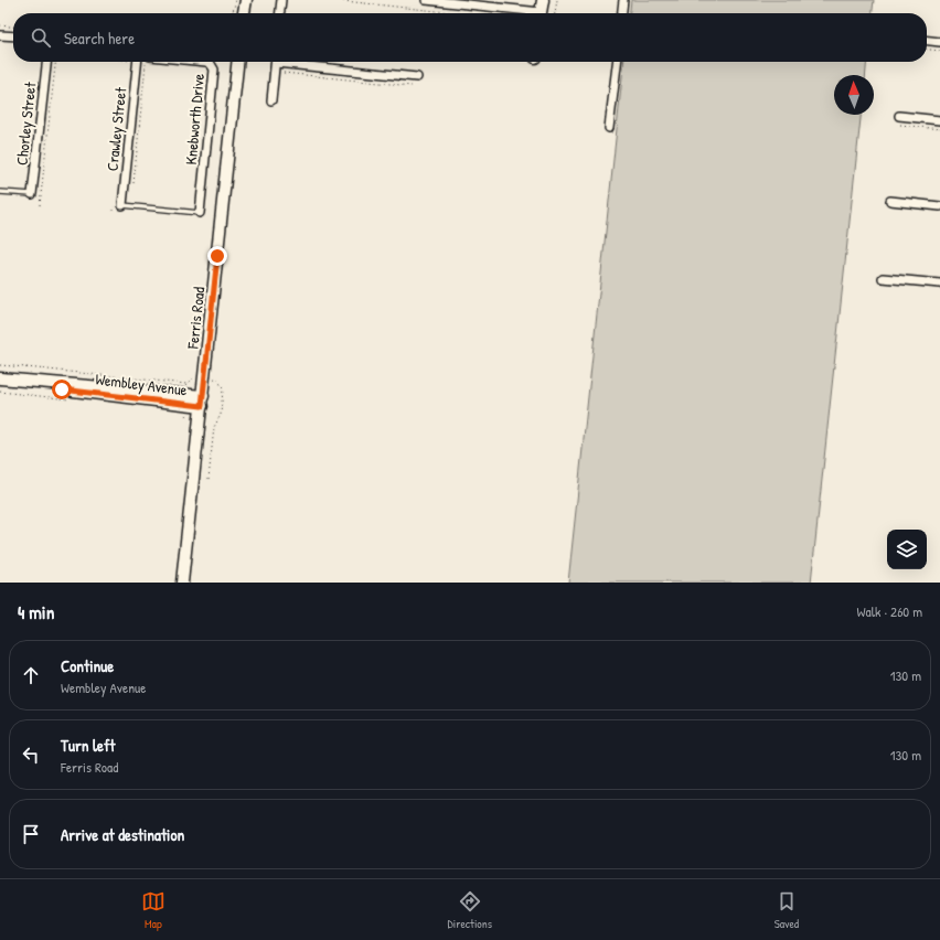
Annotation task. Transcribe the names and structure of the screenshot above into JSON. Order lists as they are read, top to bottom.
{
  "streets": {
    "street": [
      "Knebworth Drive",
      "Chorley Street",
      "Crawley Street",
      "Ferris Road",
      "Wembley Avenue"
    ]
  },
  "crossings": [
    ["Ferris Road", "Wembley Avenue"]
  ],
  "north": "top",
  "page": {
    "search": "Search here",
    "heading": ["4 min", "Walk · 260 m"],
    "list": [
      ["Continue", "Wembley Avenue", "130 m"],
      ["Turn left", "Ferris Road", "130 m"],
      "Arrive at destination"
    ],
    "nav": ["Map", "Directions", "Saved"]
  }
}
